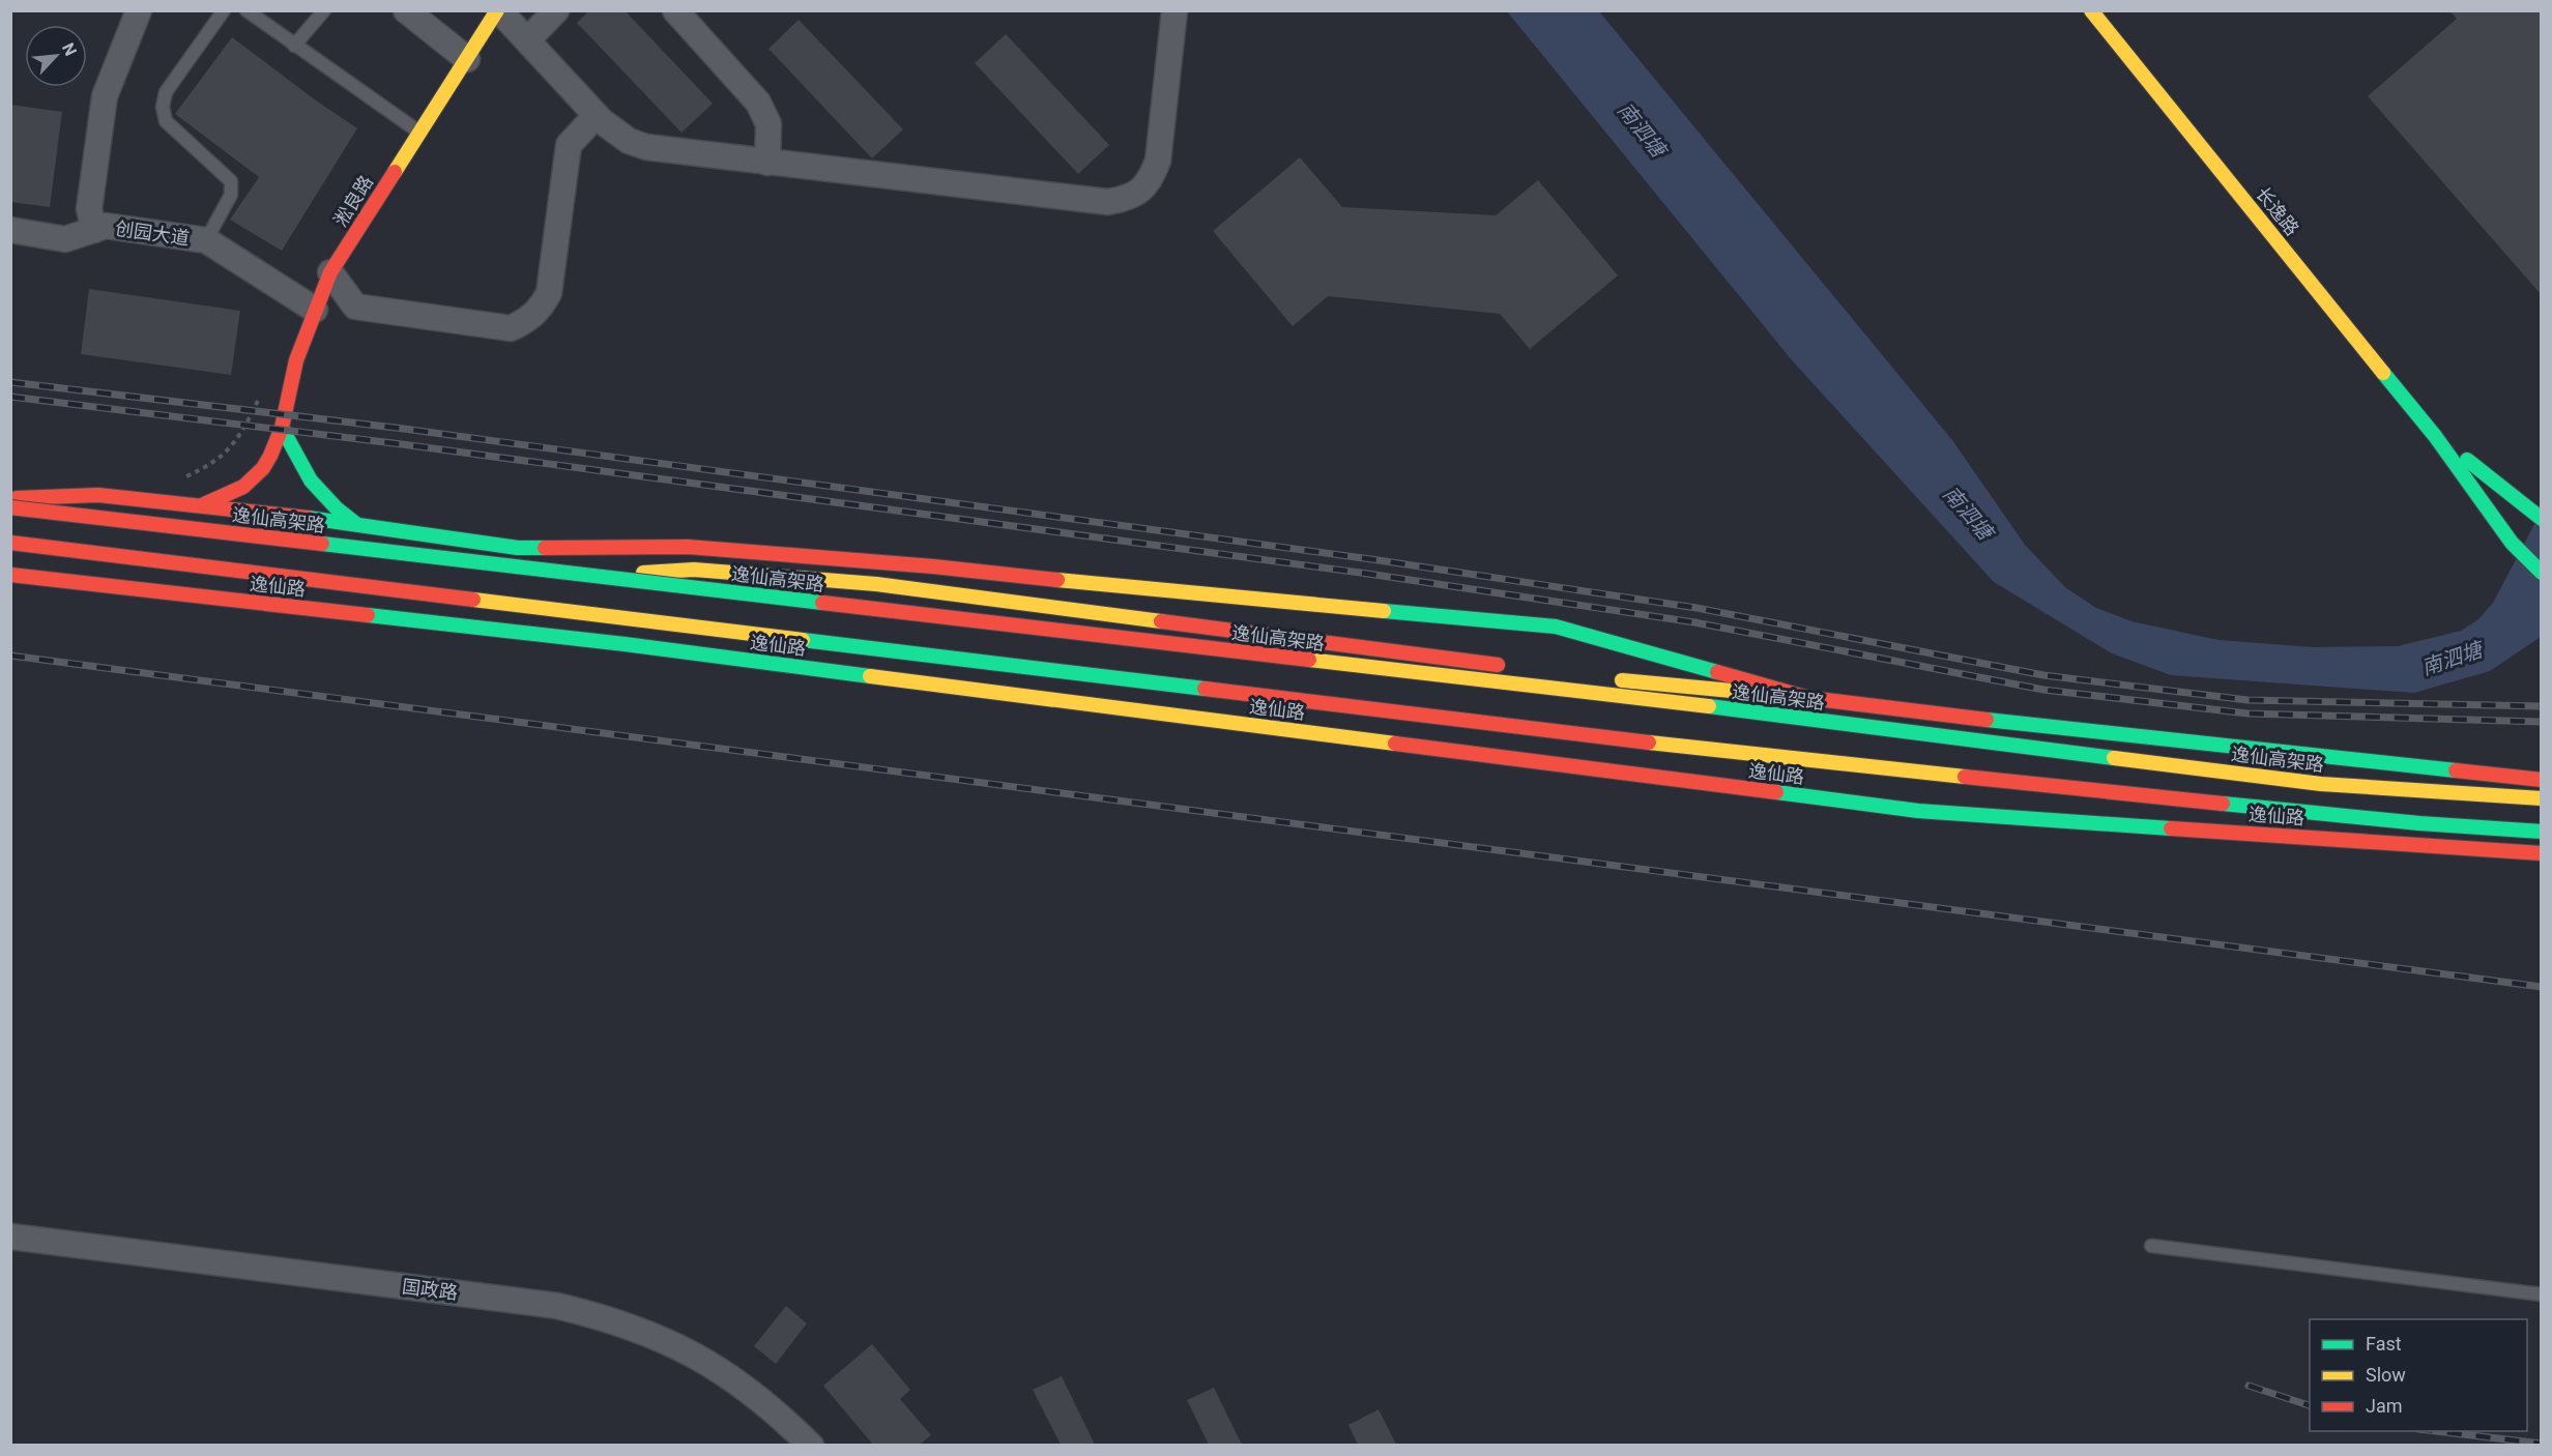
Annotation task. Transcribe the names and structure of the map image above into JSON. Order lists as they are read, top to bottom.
{
  "streets": {
    "main road": [
      "淞良路",
      "长逸路",
      "逸仙高架路",
      "逸仙路"
    ],
    "street": ["创园大道", "国政路"]
  },
  "crossings": [
    ["淞良路", "创园大道"]
  ],
  "water": ["南泗塘"],
  "legend": ["Fast", "Slow", "Jam"],
  "north": "top right"
}
